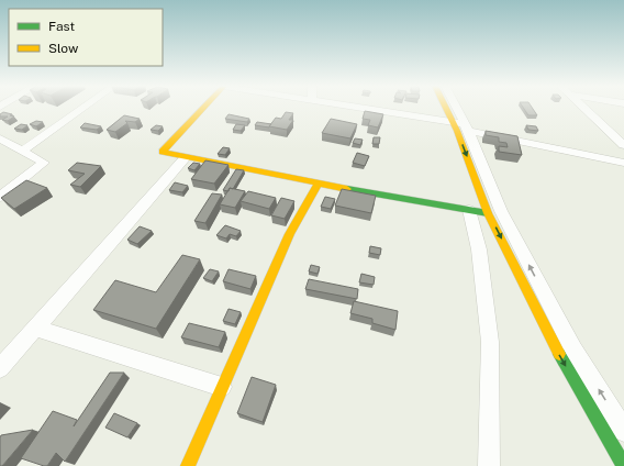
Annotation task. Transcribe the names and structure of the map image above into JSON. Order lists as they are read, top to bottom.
{
  "legend": ["Fast", "Slow"]
}
